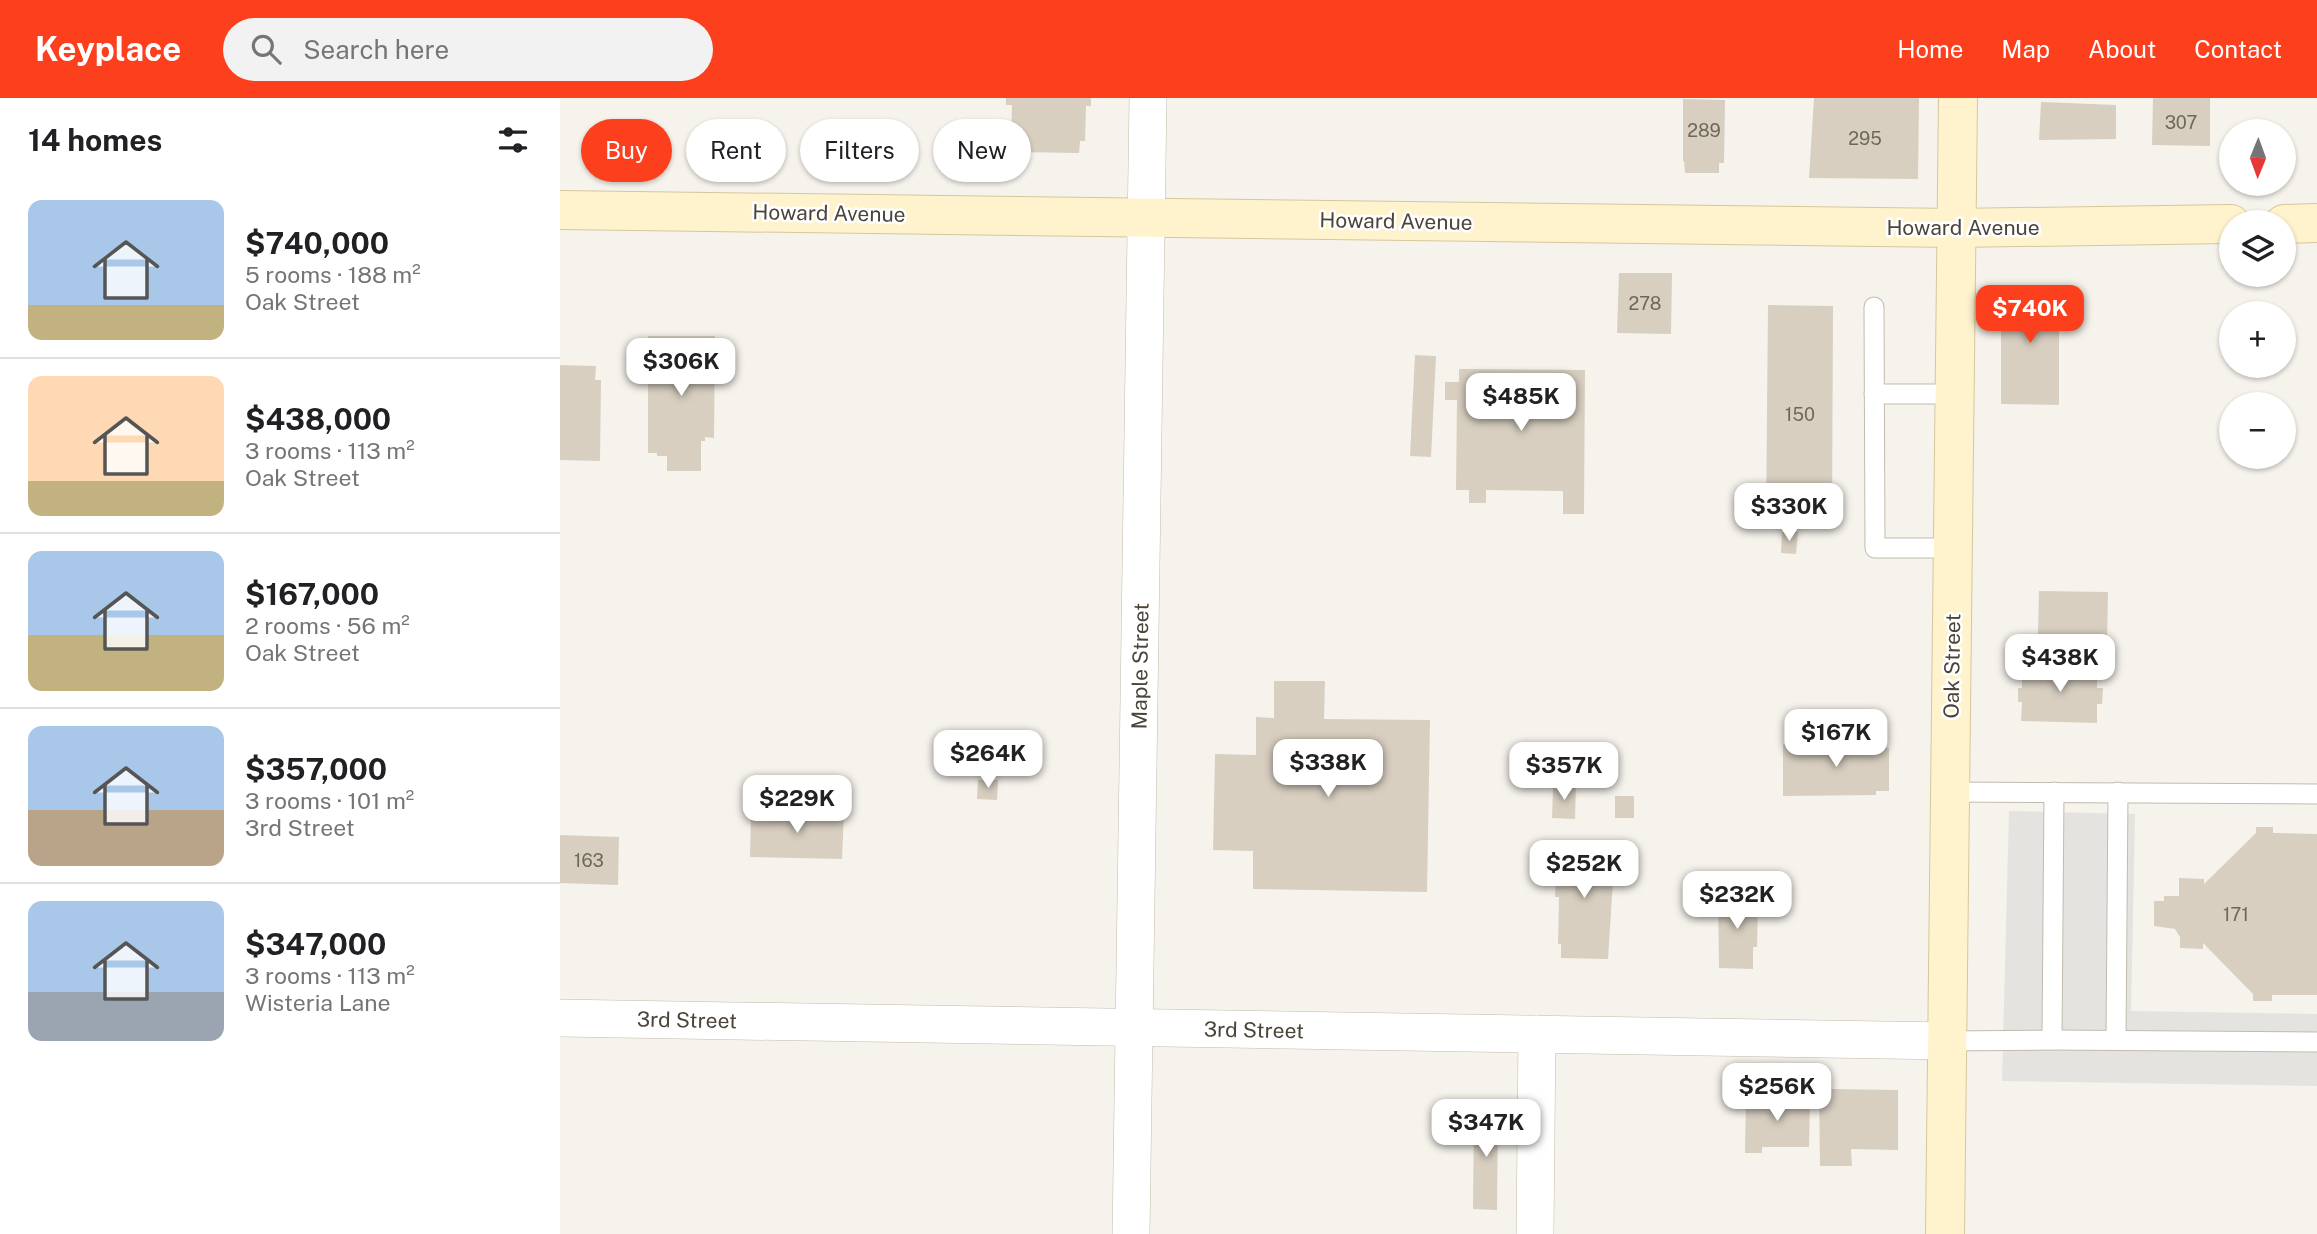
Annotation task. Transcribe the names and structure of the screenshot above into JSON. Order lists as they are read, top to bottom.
{
  "streets": {
    "main road": ["Howard Avenue", "Oak Street"],
    "street": ["Maple Street", "3rd Street"]
  },
  "crossings": [
    ["Howard Avenue", "Maple Street"],
    ["Howard Avenue", "Oak Street"],
    ["Maple Street", "3rd Street"],
    ["Oak Street", "3rd Street"]
  ],
  "house_numbers": [
    "307",
    "289",
    "295",
    "278",
    "150",
    "163",
    "171"
  ],
  "north": "bottom",
  "page": {
    "header": "Keyplace",
    "search": "Search here",
    "nav": [
      "Home",
      "Map",
      "About",
      "Contact"
    ],
    "heading": "14 homes",
    "map_buttons": ["+", "−"],
    "chip": [
      "Buy",
      "Rent",
      "Filters",
      "New"
    ],
    "list": [
      {
        "name": "$740,000",
        "note": "5 rooms · 188 m² · Oak Street"
      },
      {
        "name": "$438,000",
        "note": "3 rooms · 113 m² · Oak Street"
      },
      {
        "name": "$167,000",
        "note": "2 rooms · 56 m² · Oak Street"
      },
      {
        "name": "$357,000",
        "note": "3 rooms · 101 m² · 3rd Street"
      },
      {
        "name": "$347,000",
        "note": "3 rooms · 113 m² · Wisteria Lane"
      }
    ],
    "price": [
      "$740K",
      "$306K",
      "$485K",
      "$330K",
      "$438K",
      "$167K",
      "$264K",
      "$338K",
      "$357K",
      "$229K",
      "$252K",
      "$232K",
      "$256K",
      "$347K"
    ]
  }
}
